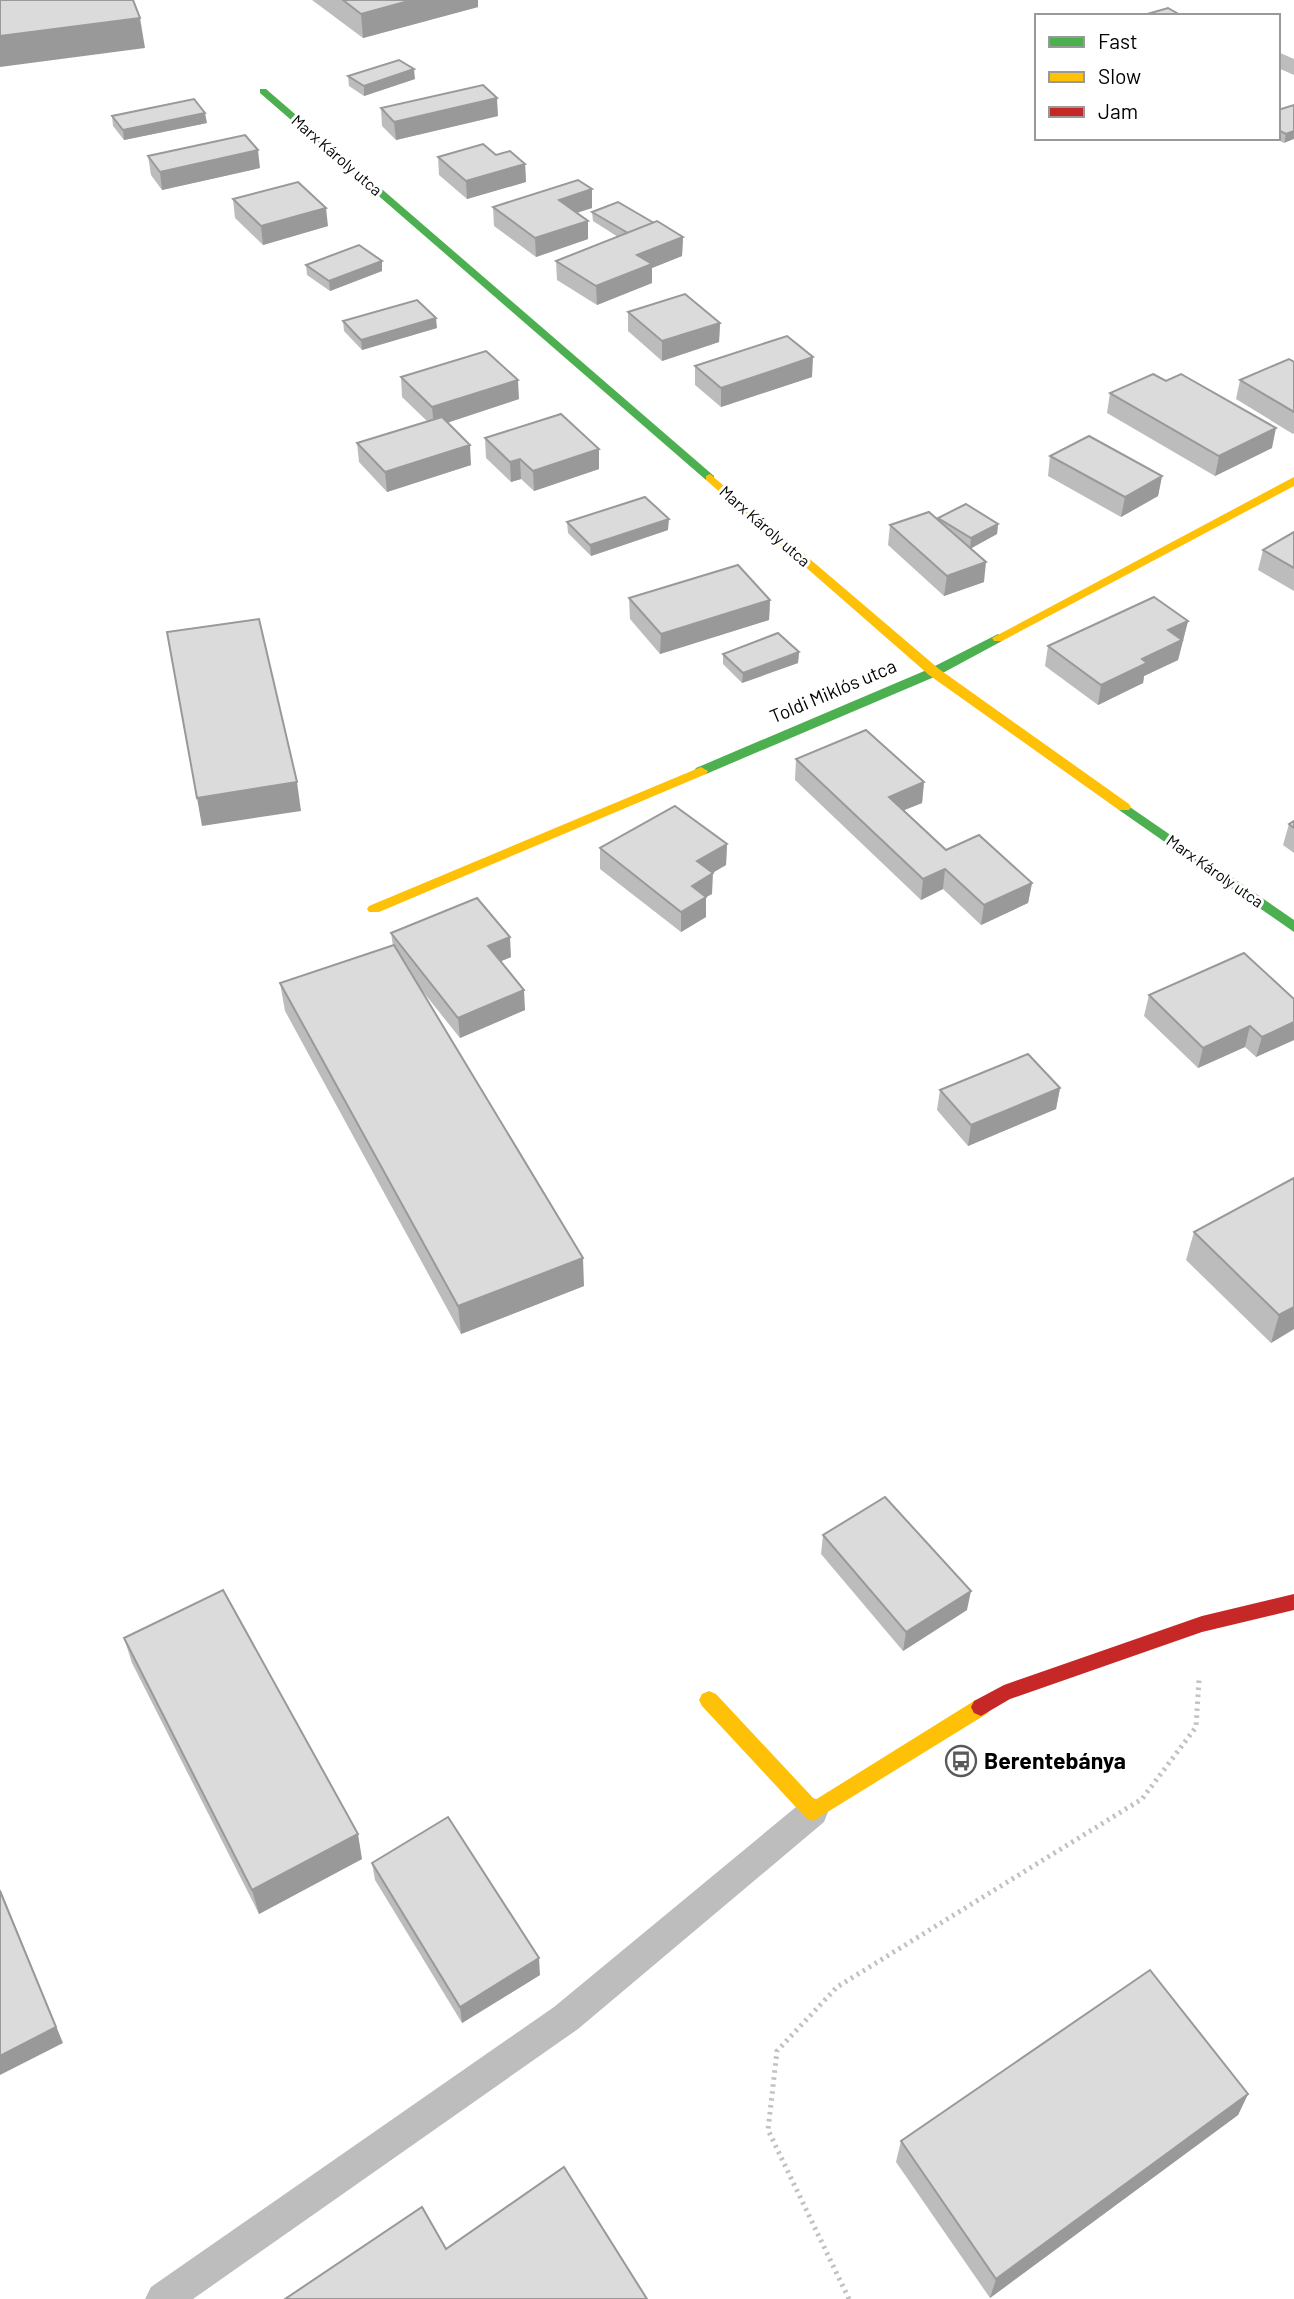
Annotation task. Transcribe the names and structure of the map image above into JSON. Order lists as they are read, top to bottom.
{
  "streets": {
    "street": ["Marx Károly utca", "Toldi Miklós utca"]
  },
  "crossings": [
    ["Marx Károly utca", "Toldi Miklós utca"]
  ],
  "places": {
    "bus stop": ["Berentebánya"]
  },
  "legend": ["Fast", "Slow", "Jam"]
}
